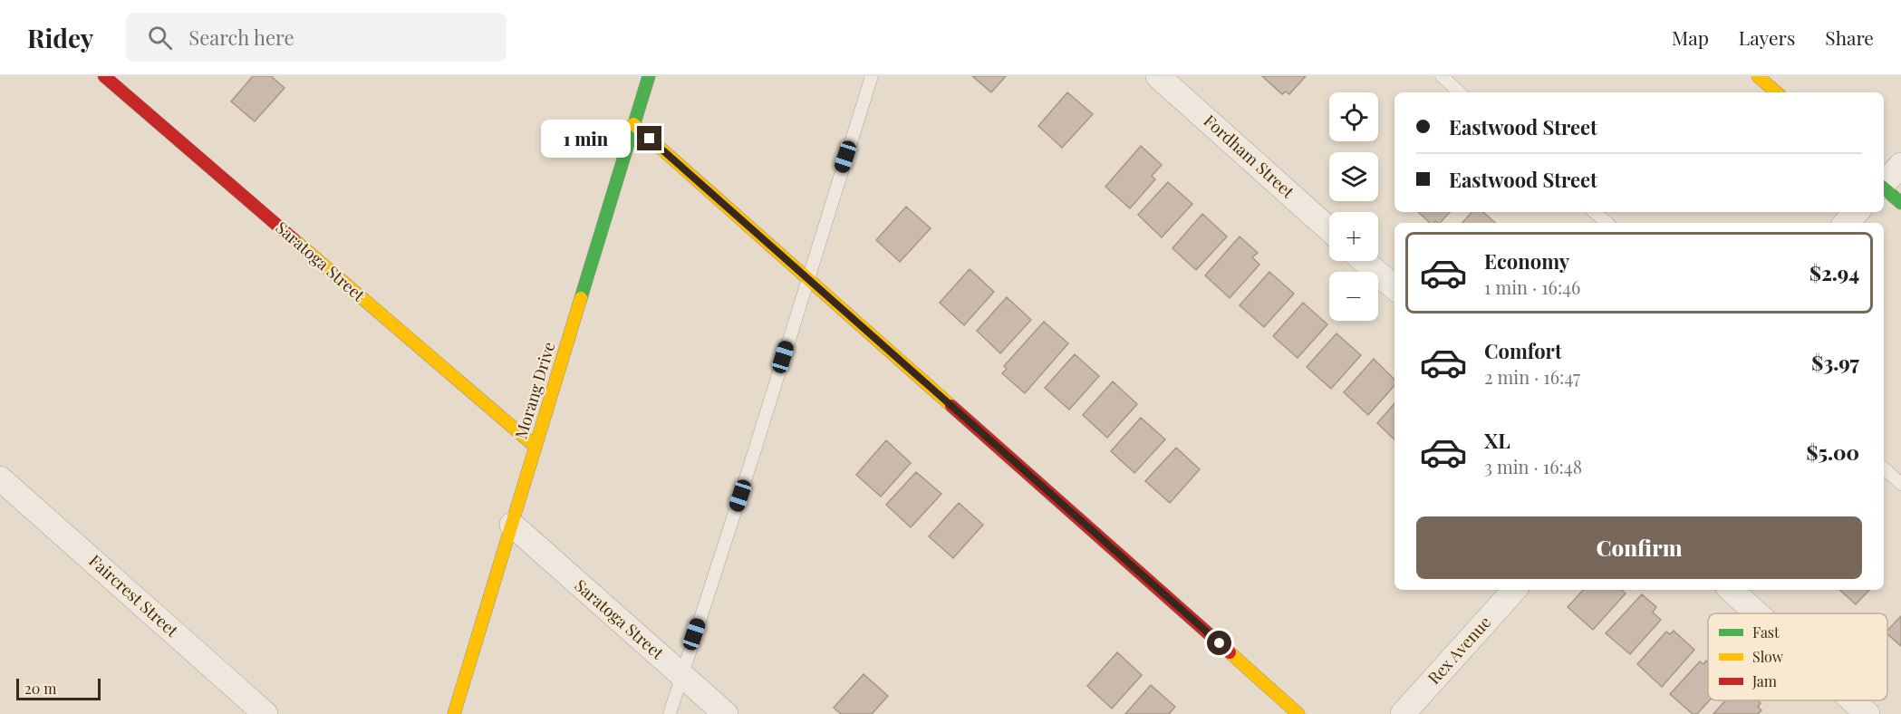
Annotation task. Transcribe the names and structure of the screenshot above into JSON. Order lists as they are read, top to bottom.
{
  "streets": {
    "street": [
      "Fordham Street",
      "Saratoga Street",
      "Morang Drive",
      "Faircrest Street",
      "Rex Avenue"
    ]
  },
  "crossings": [
    ["Saratoga Street", "Morang Drive"]
  ],
  "legend": ["Fast", "Slow", "Jam"],
  "scale_bar": "20 m",
  "page": {
    "header": "Ridey",
    "search": "Search here",
    "nav": ["Map", "Layers", "Share"],
    "map_buttons": ["+", "−"],
    "banner": ["Eastwood Street", "Eastwood Street"],
    "bubble": "1 min",
    "list": [
      {
        "name": "Economy",
        "note": "1 min · 16:46",
        "value": "$2.94"
      },
      {
        "name": "Comfort",
        "note": "2 min · 16:47",
        "value": "$3.97"
      },
      {
        "name": "XL",
        "note": "3 min · 16:48",
        "value": "$5.00"
      }
    ],
    "buttons": "Confirm",
    "scale": "20 m"
  }
}
